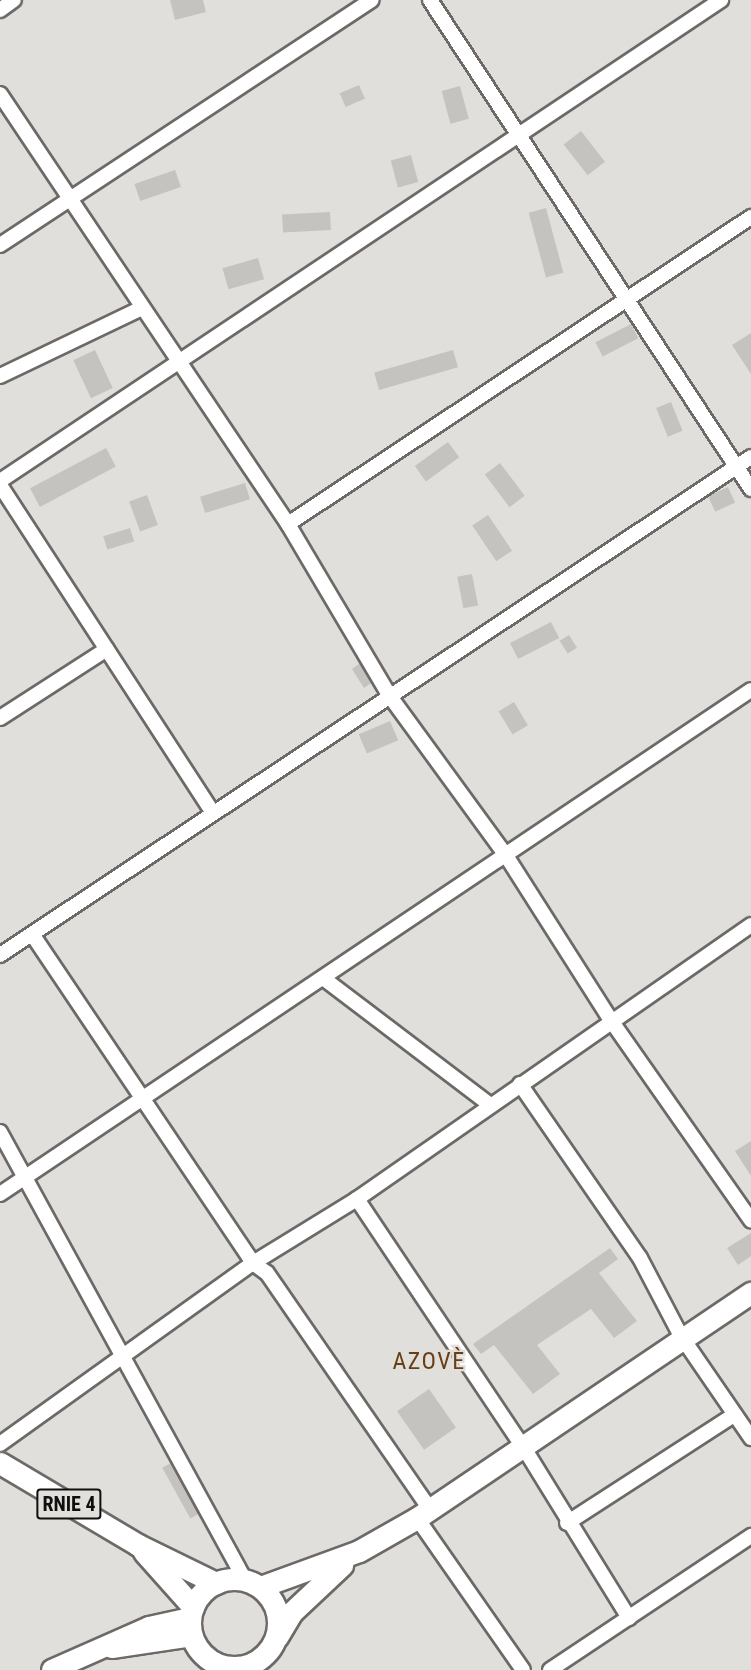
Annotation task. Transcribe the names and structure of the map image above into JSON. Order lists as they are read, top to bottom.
{
  "streets": {
    "main road": ["RNIE 4"]
  },
  "districts": ["AZOVÈ"]
}
